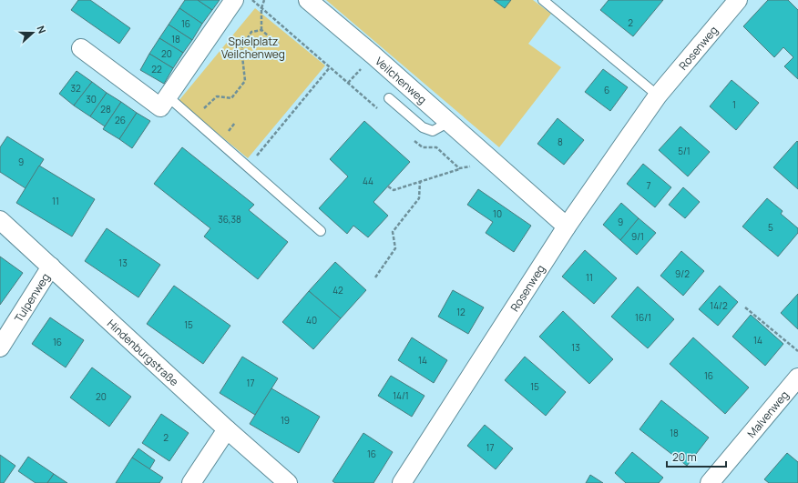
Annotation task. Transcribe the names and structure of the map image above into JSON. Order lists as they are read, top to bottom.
{
  "streets": {
    "street": [
      "Rosenweg",
      "Veilchenweg",
      "Tulpenweg",
      "Hindenburgstraße",
      "Malvenweg"
    ]
  },
  "crossings": [
    ["Rosenweg", "Veilchenweg"],
    ["Tulpenweg", "Hindenburgstraße"]
  ],
  "parks": ["Spielplatz Veilchenweg"],
  "house_numbers": [
    "2",
    "16",
    "18",
    "20",
    "22",
    "32",
    "6",
    "30",
    "1",
    "28",
    "26",
    "8",
    "5/1",
    "9",
    "44",
    "7",
    "11",
    "10",
    "36,38",
    "9",
    "5",
    "9/1",
    "13",
    "9/2",
    "11",
    "42",
    "14/2",
    "12",
    "16/1",
    "40",
    "15",
    "14",
    "16",
    "13",
    "14",
    "16",
    "17",
    "15",
    "14/1",
    "20",
    "19",
    "18",
    "2",
    "17",
    "16"
  ],
  "scale_bar": "20 m",
  "north": "right"
}
